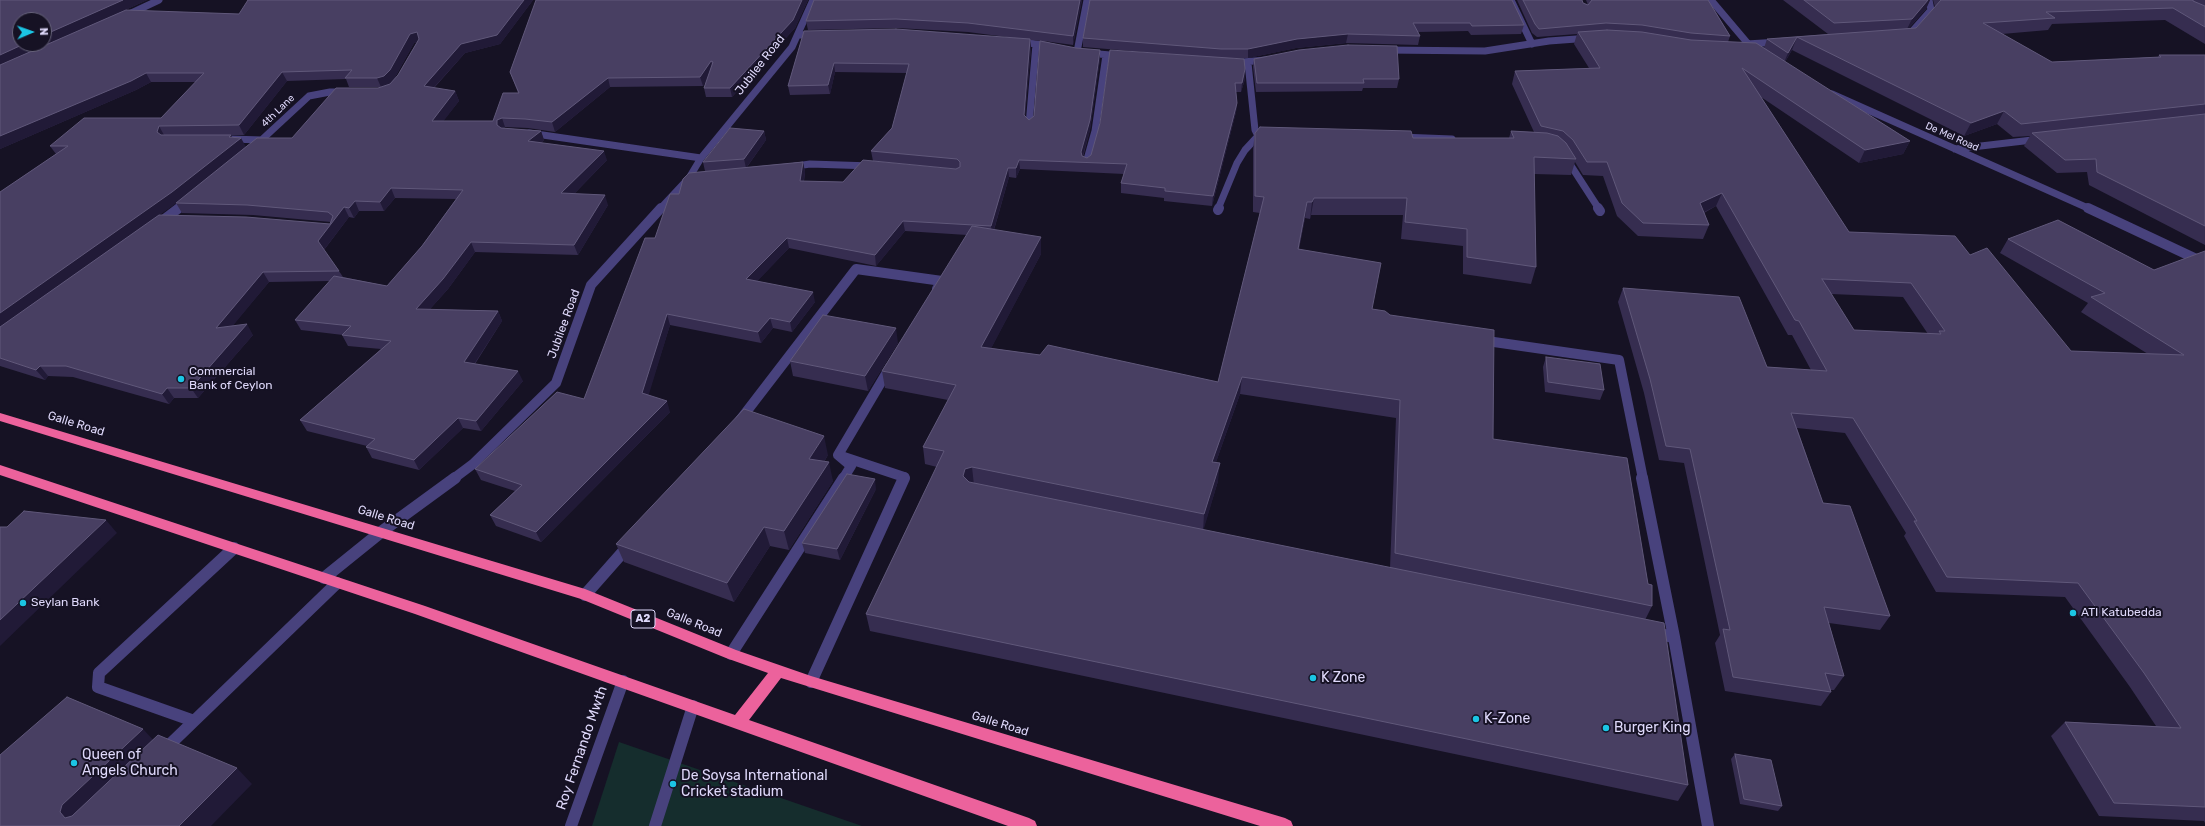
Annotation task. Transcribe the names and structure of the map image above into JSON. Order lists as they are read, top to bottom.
{
  "streets": {
    "highway": ["Galle Road", "A2"],
    "street": [
      "Jubilee Road",
      "4th Lane",
      "De Mel Road",
      "Roy Fernando Mwth"
    ]
  },
  "crossings": [
    ["Jubilee Road", "Galle Road"]
  ],
  "places": [
    "Commercial Bank of Ceylon",
    "Seylan Bank",
    "ATI Katubedda",
    "K Zone",
    "K-Zone",
    "Burger King",
    "Queen of Angels Church",
    "De Soysa International Cricket stadium"
  ],
  "north": "right"
}
